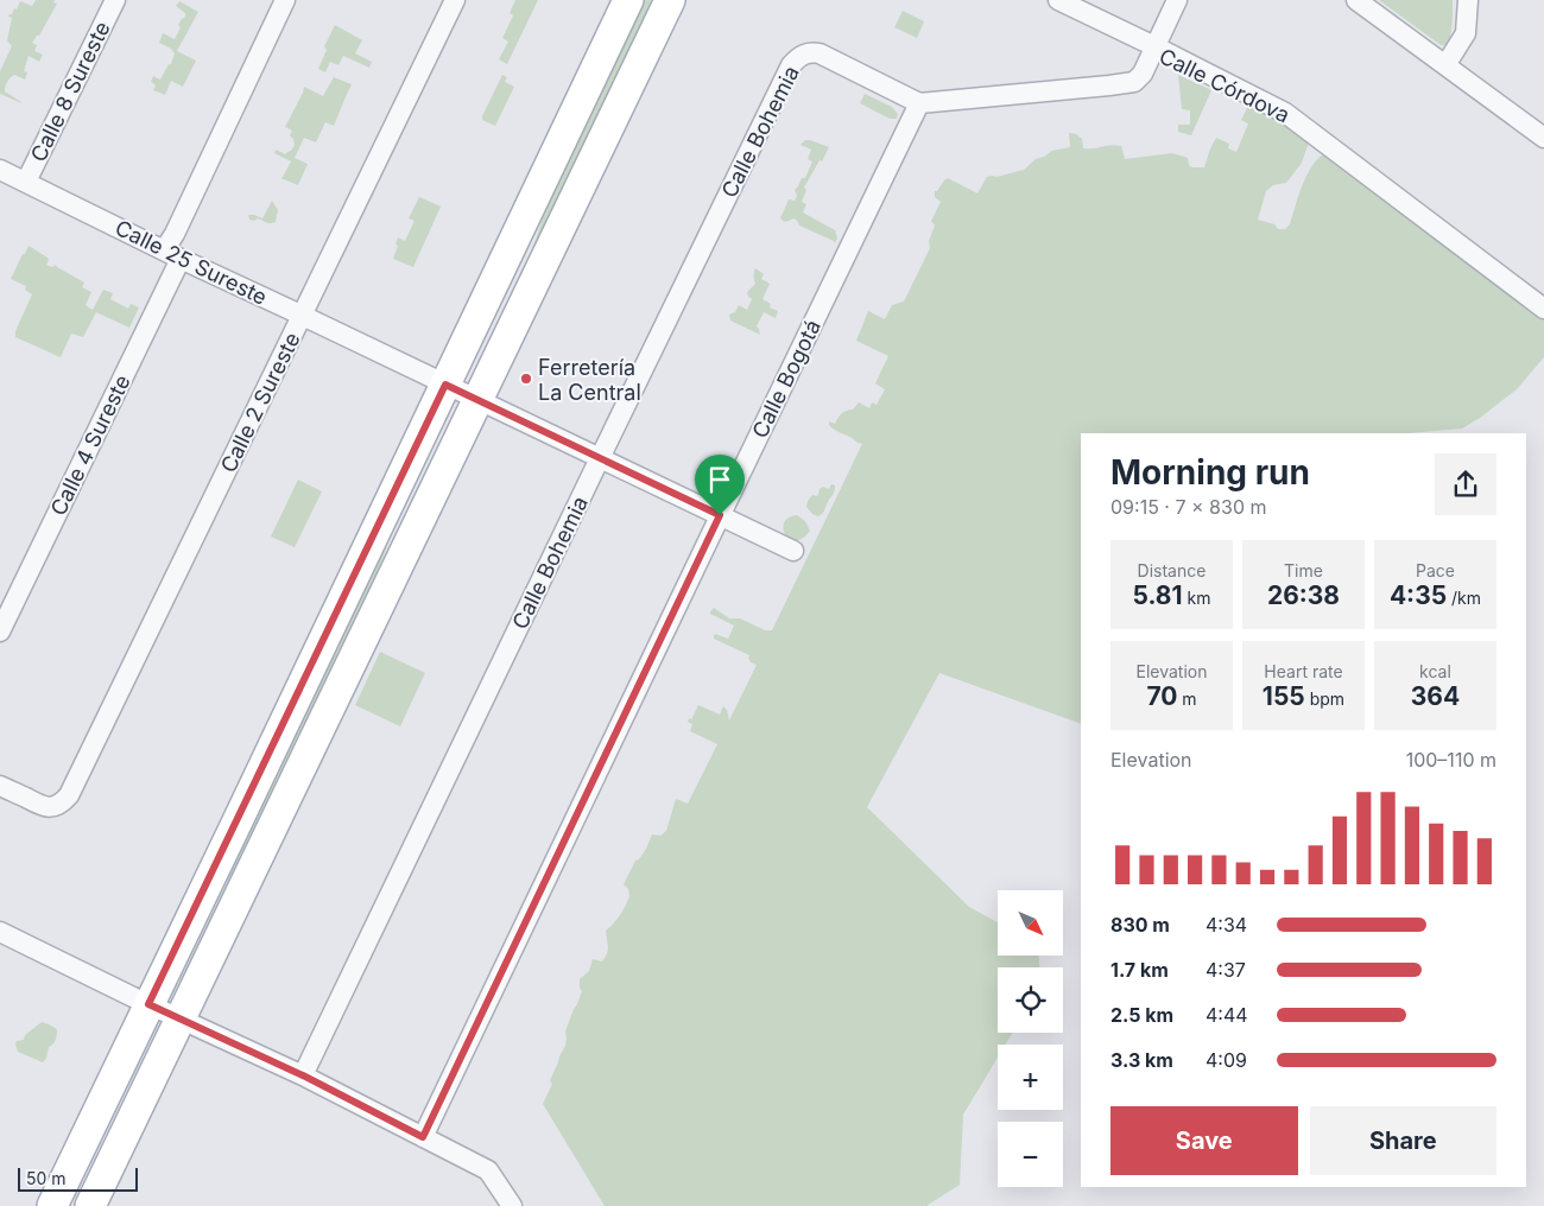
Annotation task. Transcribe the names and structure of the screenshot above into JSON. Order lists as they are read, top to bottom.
{
  "streets": {
    "street": [
      "Calle Córdova",
      "Calle 8 Sureste",
      "Calle Bohemia",
      "Calle 25 Sureste",
      "Calle Bogotá",
      "Calle 2 Sureste",
      "Calle 4 Sureste"
    ]
  },
  "crossings": [
    ["Calle Córdova", "Calle Bohemia"],
    ["Calle Córdova", "Calle Bogotá"],
    ["Calle 8 Sureste", "Calle 25 Sureste"],
    ["Calle Bohemia", "Calle 25 Sureste"],
    ["Calle Bohemia", "Calle Bogotá"],
    ["Calle 25 Sureste", "Calle Bogotá"],
    ["Calle 25 Sureste", "Calle 2 Sureste"],
    ["Calle 25 Sureste", "Calle 4 Sureste"]
  ],
  "places": ["Ferretería La Central"],
  "scale_bar": "50 m",
  "north": "bottom right",
  "page": {
    "heading": ["Morning run", "09:15 · 7 × 830 m"],
    "stats": [
      ["Distance", "5.81 km"],
      ["Time", "26:38"],
      ["Pace", "4:35 /km"],
      ["Elevation", "70 m"],
      ["Heart rate", "155 bpm"],
      ["kcal", "364"]
    ],
    "chart": ["Elevation", "100–110 m"],
    "map_buttons": ["+", "−"],
    "list": [
      {
        "name": "830 m",
        "note": "4:34"
      },
      {
        "name": "1.7 km",
        "note": "4:37"
      },
      {
        "name": "2.5 km",
        "note": "4:44"
      },
      {
        "name": "3.3 km",
        "note": "4:09"
      }
    ],
    "buttons": ["Save", "Share"],
    "scale": "50 m"
  }
}
